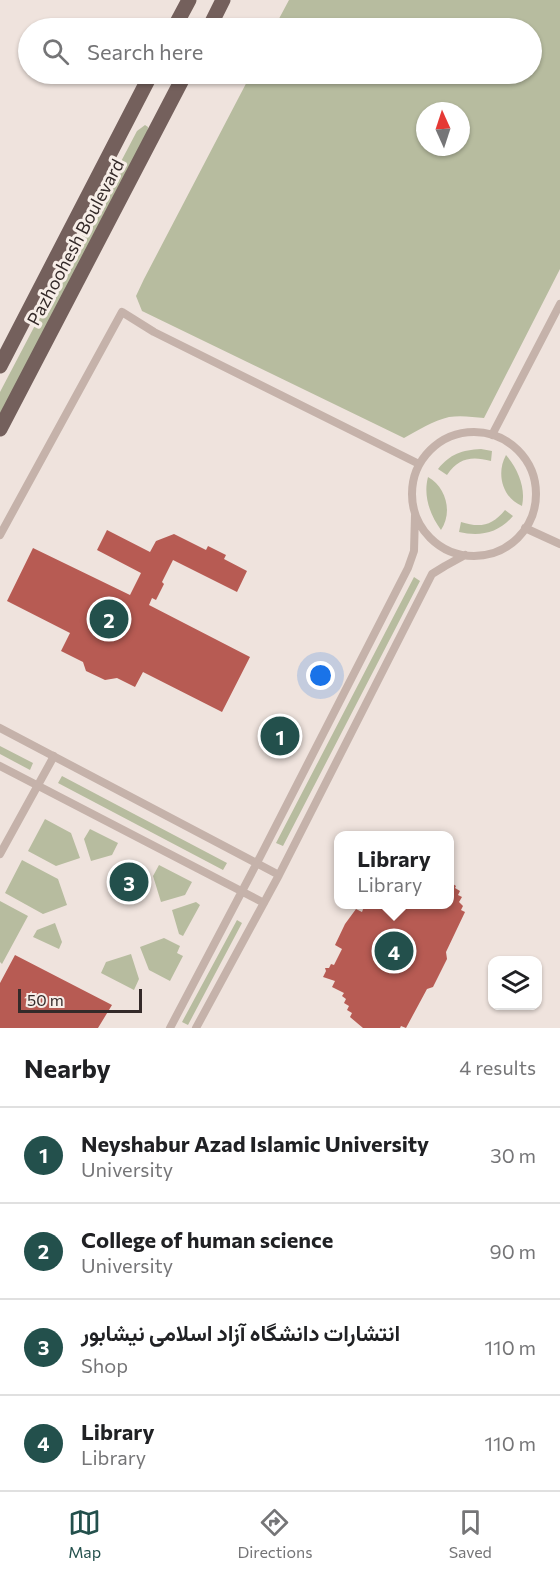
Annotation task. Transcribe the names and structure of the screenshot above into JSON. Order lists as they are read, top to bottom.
{
  "streets": {
    "main road": ["Pazhoohesh Boulevard"]
  },
  "scale_bar": "50 m",
  "north": "top",
  "page": {
    "search": "Search here",
    "pins": [
      "2",
      "1",
      "3",
      "4"
    ],
    "popup": ["Library", "Library"],
    "scale": "50 m",
    "heading": ["Nearby", "4 results"],
    "list": [
      {
        "mark": "1",
        "name": "Neyshabur Azad Islamic University",
        "note": "University",
        "value": "30 m"
      },
      {
        "mark": "2",
        "name": "College of human science",
        "note": "University",
        "value": "90 m"
      },
      {
        "mark": "3",
        "name": "انتشارات دانشگاه آزاد اسلامی نیشابور",
        "note": "Shop",
        "value": "110 m"
      },
      {
        "mark": "4",
        "name": "Library",
        "note": "Library",
        "value": "110 m"
      }
    ],
    "nav": ["Map", "Directions", "Saved"]
  }
}
